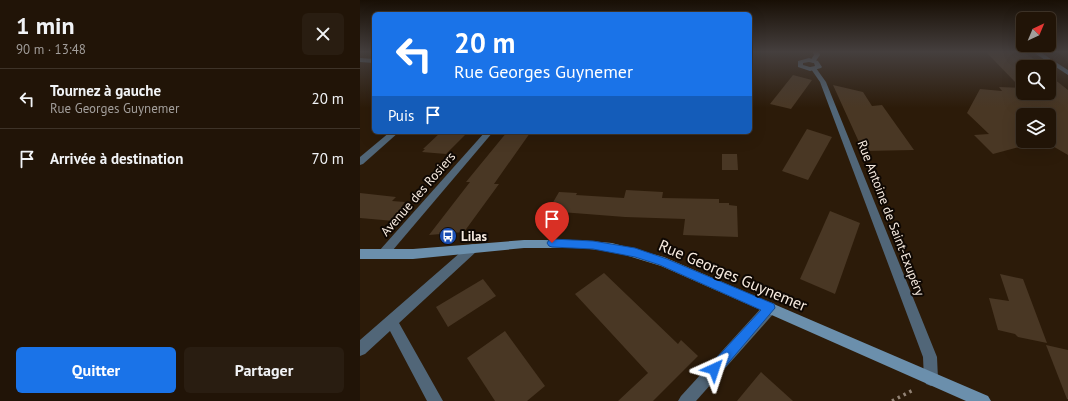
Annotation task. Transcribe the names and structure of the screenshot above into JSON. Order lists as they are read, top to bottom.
{
  "streets": {
    "main road": ["Rue Georges Guynemer"],
    "street": ["Avenue des Rosiers", "Rue Antoine de Saint-Exupéry"]
  },
  "crossings": [
    ["Avenue des Rosiers", "Rue Georges Guynemer"],
    ["Rue Antoine de Saint-Exupéry", "Rue Georges Guynemer"]
  ],
  "places": {
    "bus stop": ["Lilas"]
  },
  "north": "top right",
  "page": {
    "heading": ["1 min", "90 m · 13:48"],
    "turn": ["20 m", "Rue Georges Guynemer"],
    "list": [
      {
        "name": "Tournez à gauche",
        "note": "Rue Georges Guynemer",
        "value": "20 m"
      },
      {
        "name": "Arrivée à destination",
        "value": "70 m"
      }
    ],
    "then": "Puis",
    "buttons": ["Quitter", "Partager"]
  }
}
